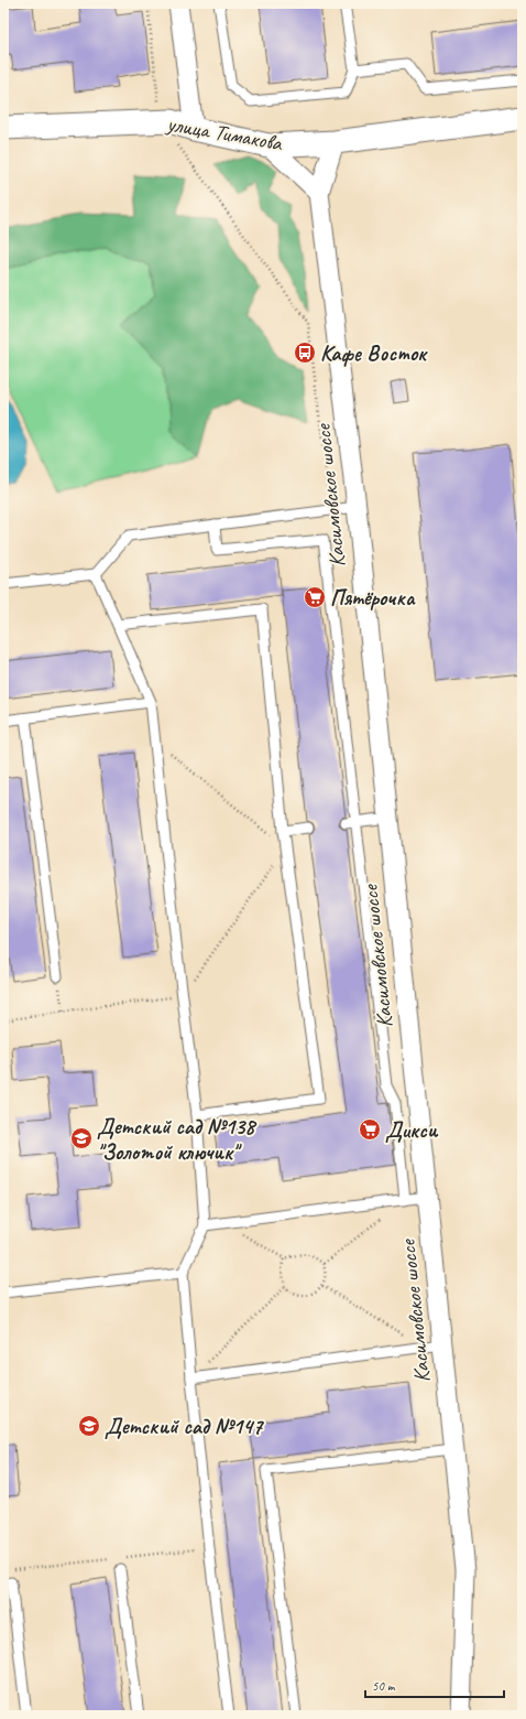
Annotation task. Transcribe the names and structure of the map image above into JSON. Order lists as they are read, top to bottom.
{
  "streets": {
    "street": ["улица Тимакова", "Касимовское шоссе"]
  },
  "crossings": [
    ["улица Тимакова", "Касимовское шоссе"]
  ],
  "places": {
    "bus stop": ["Кафе Восток"],
    "supermarket": ["Пятёрочка", "Дикси"],
    "school or university": ["Детский сад №138 \"Золотой ключик\"", "Детский сад №147"]
  },
  "scale_bar": "50 m"
}
